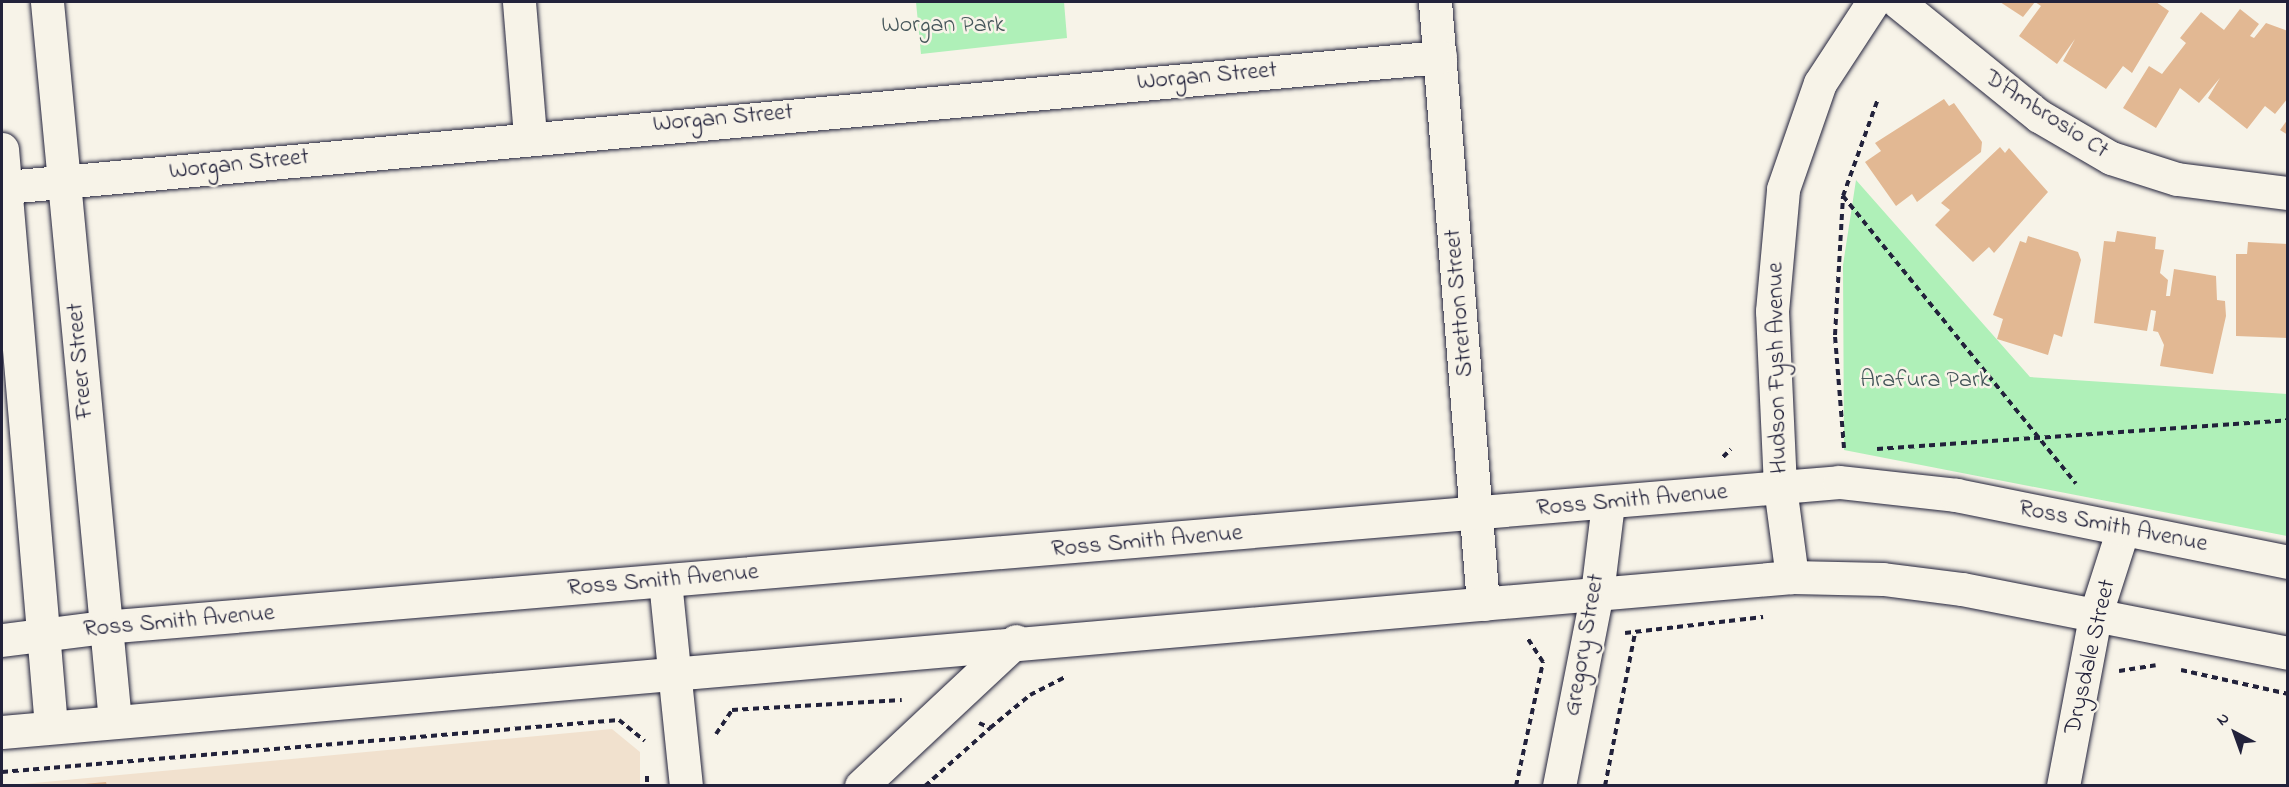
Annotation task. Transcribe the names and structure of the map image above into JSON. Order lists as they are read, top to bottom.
{
  "streets": {
    "street": [
      "Worgan Street",
      "D'Ambrosio Ct",
      "Stretton Street",
      "Freer Street",
      "Hudson Fysh Avenue",
      "Ross Smith Avenue",
      "Gregory Street",
      "Drysdale Street"
    ]
  },
  "crossings": [
    ["Worgan Street", "Stretton Street"],
    ["Worgan Street", "Freer Street"],
    ["Stretton Street", "Ross Smith Avenue"],
    ["Freer Street", "Ross Smith Avenue"],
    ["Hudson Fysh Avenue", "Ross Smith Avenue"],
    ["Ross Smith Avenue", "Gregory Street"],
    ["Ross Smith Avenue", "Drysdale Street"]
  ],
  "parks": ["Worgan Park", "Arafura Park"],
  "north": "top left"
}
